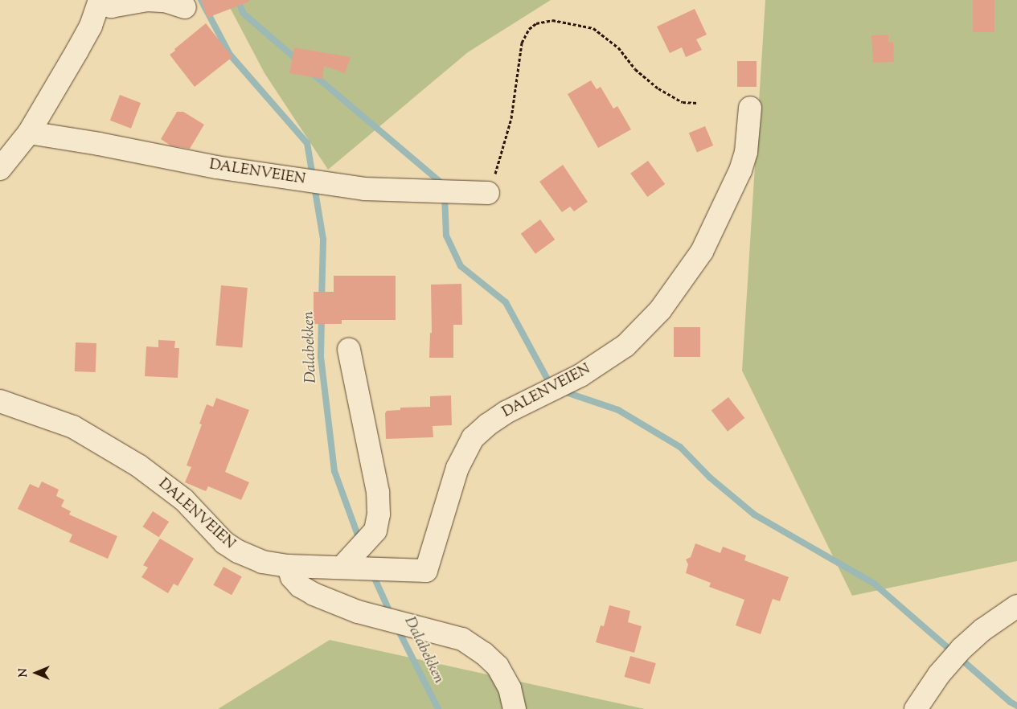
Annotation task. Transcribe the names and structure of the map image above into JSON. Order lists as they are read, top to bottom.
{
  "streets": {
    "street": ["DALENVEIEN"]
  },
  "water": ["Dalabekken"],
  "north": "left"
}
